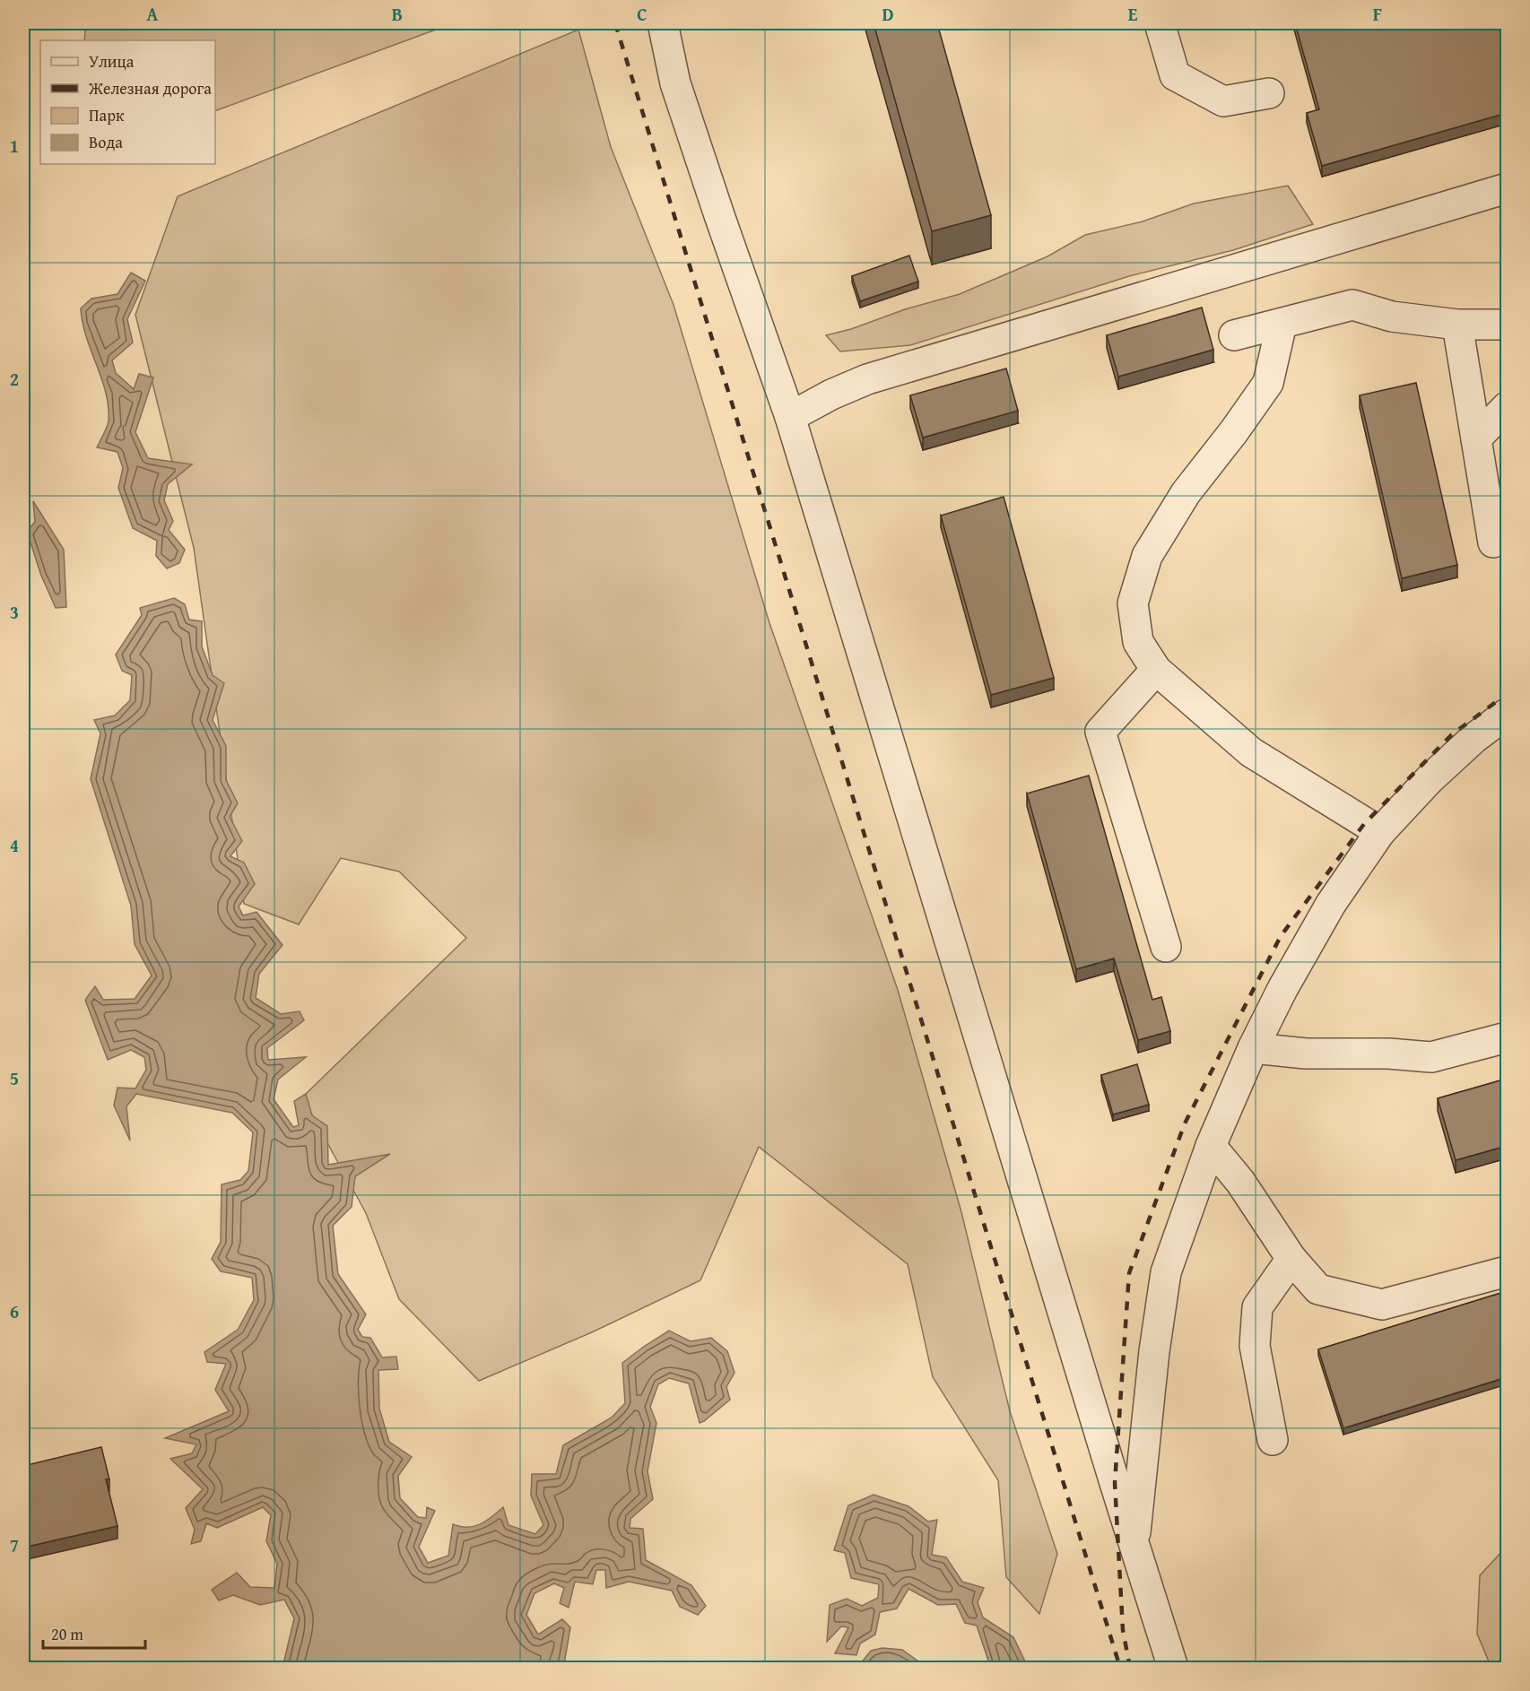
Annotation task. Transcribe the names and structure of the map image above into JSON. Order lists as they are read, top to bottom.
{
  "legend": [
    "Улица",
    "Железная дорога",
    "Парк",
    "Вода"
  ],
  "scale_bar": "20 m",
  "grid": {
    "columns": [
      "A",
      "B",
      "C",
      "D",
      "E",
      "F"
    ],
    "rows": [
      "1",
      "2",
      "3",
      "4",
      "5",
      "6",
      "7"
    ]
  }
}
